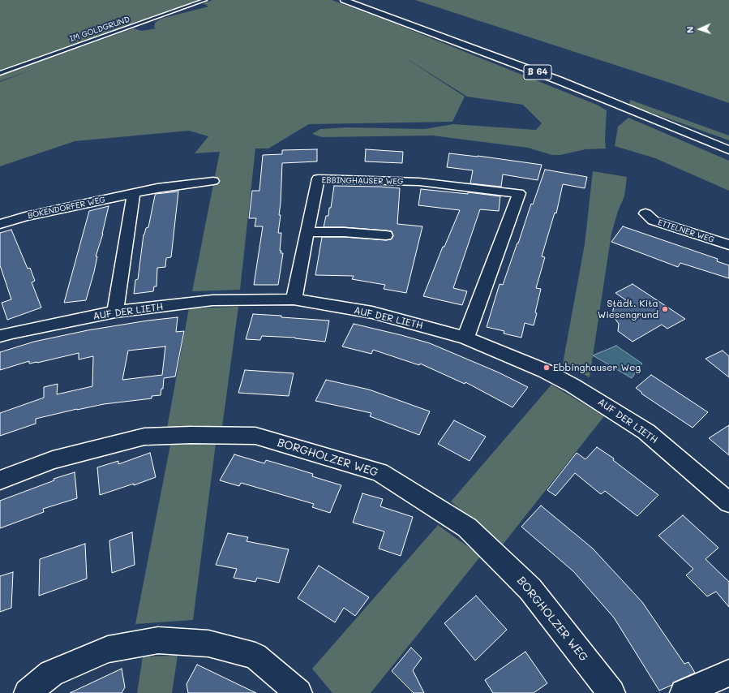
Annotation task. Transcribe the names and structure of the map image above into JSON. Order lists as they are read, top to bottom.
{
  "streets": {
    "highway": ["B 64"],
    "street": [
      "EBBINGHAUSER WEG",
      "BÖKENDORFER WEG",
      "ETTELNER WEG",
      "AUF DER LIETH",
      "BORGHOLZER WEG"
    ],
    "lane": ["IM GOLDGRUND"]
  },
  "crossings": [
    ["EBBINGHAUSER WEG", "AUF DER LIETH"]
  ],
  "places": ["Städt. Kita Wiesengrund", "Ebbinghauser Weg"],
  "north": "left"
}
